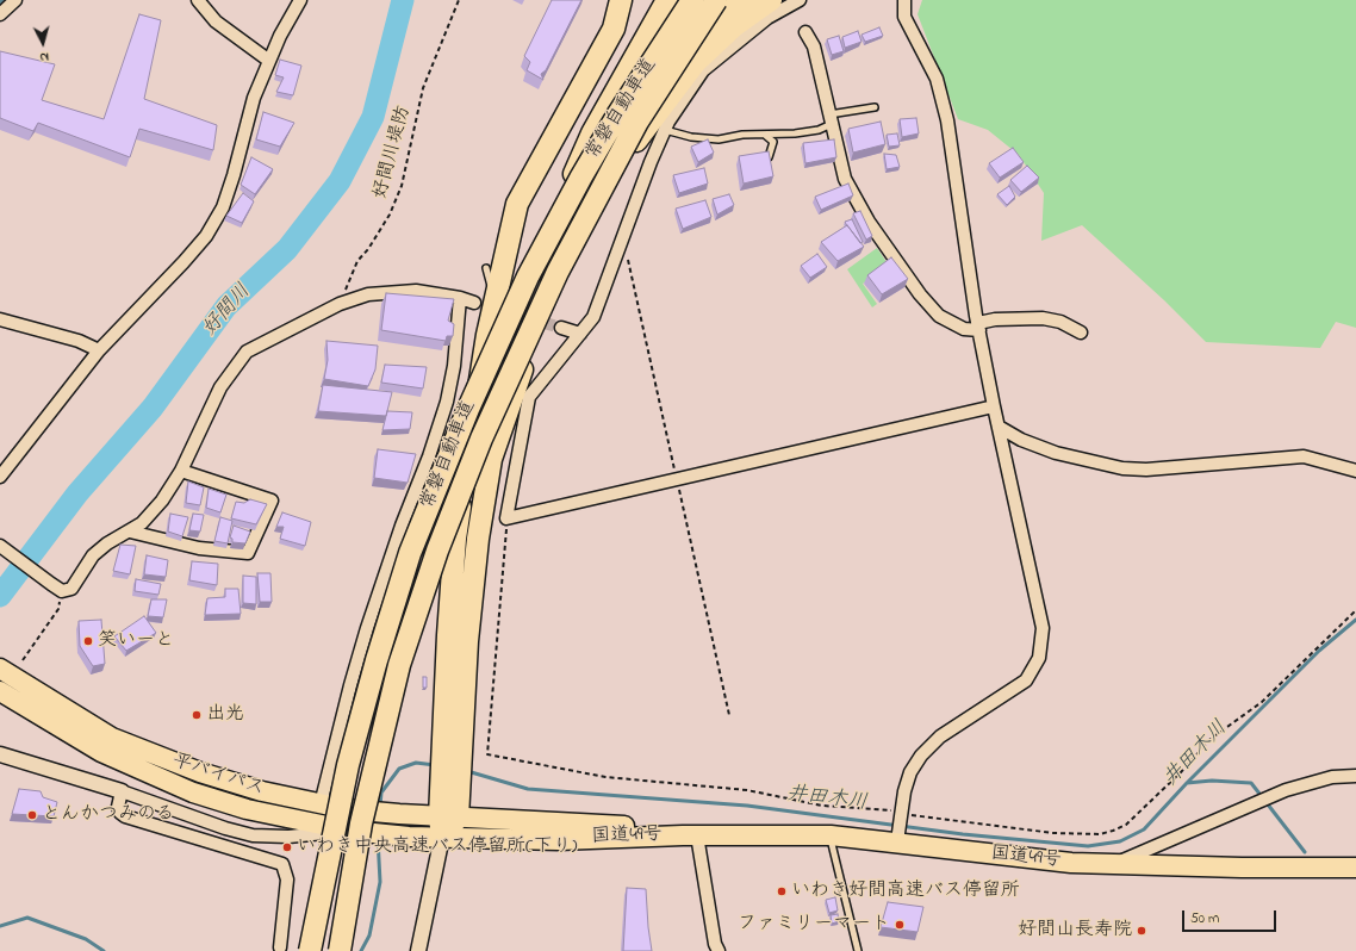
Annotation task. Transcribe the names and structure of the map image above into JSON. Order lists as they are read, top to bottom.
{
  "streets": {
    "highway": ["常磐自動車道", "平バイパス", "国道49号"],
    "path": ["好間川堤防"]
  },
  "crossings": [
    ["平バイパス", "国道49号"]
  ],
  "water": ["好間川", "井田木川"],
  "places": [
    "笑いーと",
    "出光",
    "とんかつみのる",
    "いわき中央高速バス停留所(下り)",
    "いわき好間高速バス停留所",
    "ファミリーマート",
    "好間山長寿院"
  ],
  "scale_bar": "50 m",
  "north": "bottom"
}
